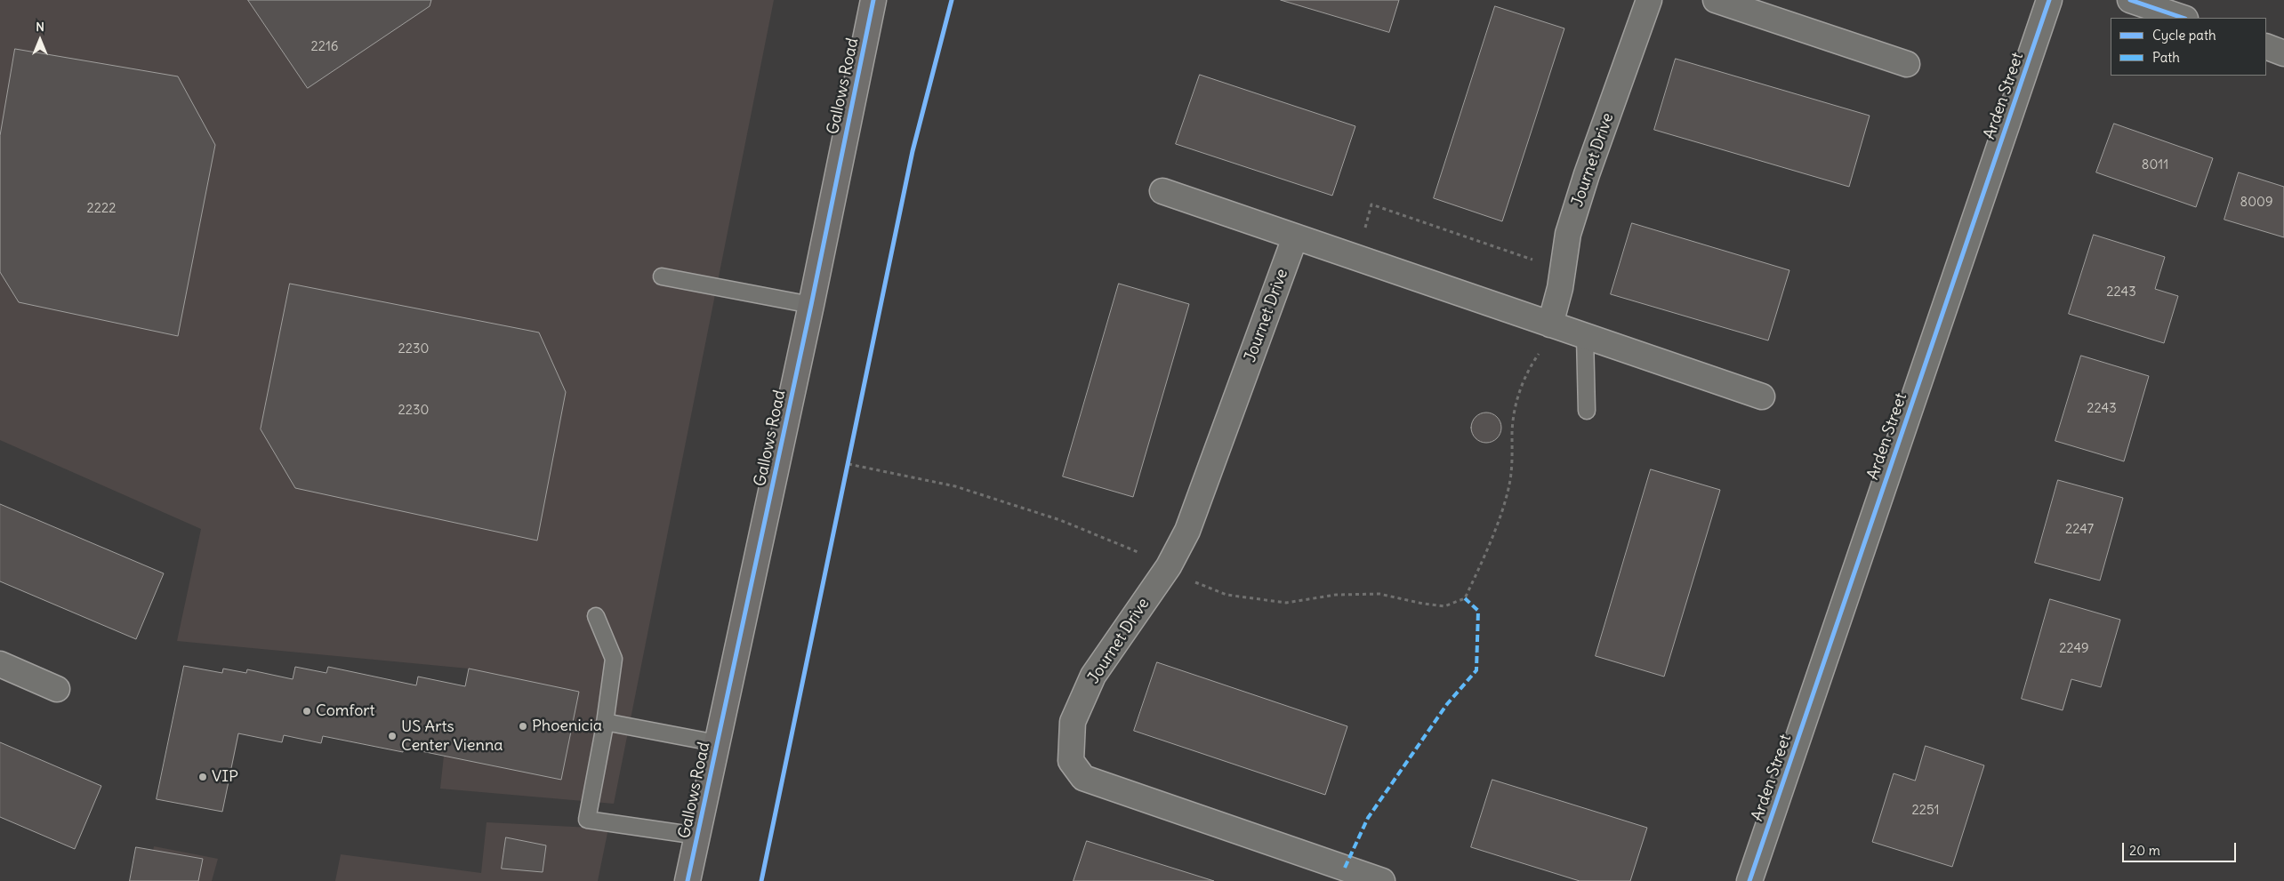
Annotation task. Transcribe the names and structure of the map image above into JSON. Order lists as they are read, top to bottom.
{
  "streets": {
    "main road": ["Gallows Road"],
    "street": ["Arden Street", "Journet Drive"]
  },
  "places": [
    "Comfort",
    "Phoenicia",
    "US Arts Center Vienna",
    "VIP"
  ],
  "house_numbers": [
    "2216",
    "8011",
    "8009",
    "2222",
    "2243",
    "2230",
    "2243",
    "2230",
    "2247",
    "2249",
    "2251"
  ],
  "legend": ["Cycle path", "Path"],
  "scale_bar": "20 m",
  "north": "top"
}
